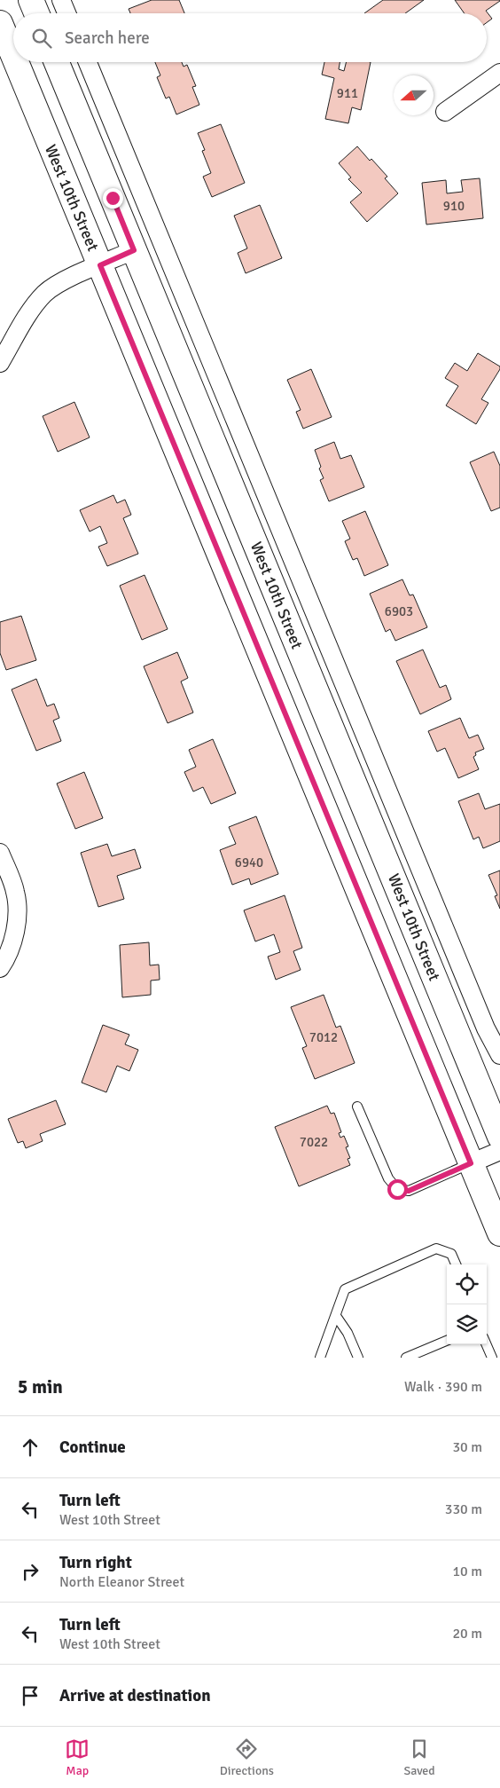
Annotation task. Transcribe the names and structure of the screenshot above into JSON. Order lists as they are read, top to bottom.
{
  "streets": {
    "main road": ["West 10th Street"]
  },
  "house_numbers": [
    "911",
    "910",
    "6903",
    "6940",
    "7012",
    "7022"
  ],
  "north": "left",
  "page": {
    "search": "Search here",
    "heading": ["5 min", "Walk · 390 m"],
    "list": [
      ["Continue", "30 m"],
      ["Turn left", "West 10th Street", "330 m"],
      ["Turn right", "North Eleanor Street", "10 m"],
      ["Turn left", "West 10th Street", "20 m"],
      "Arrive at destination"
    ],
    "nav": ["Map", "Directions", "Saved"]
  }
}
